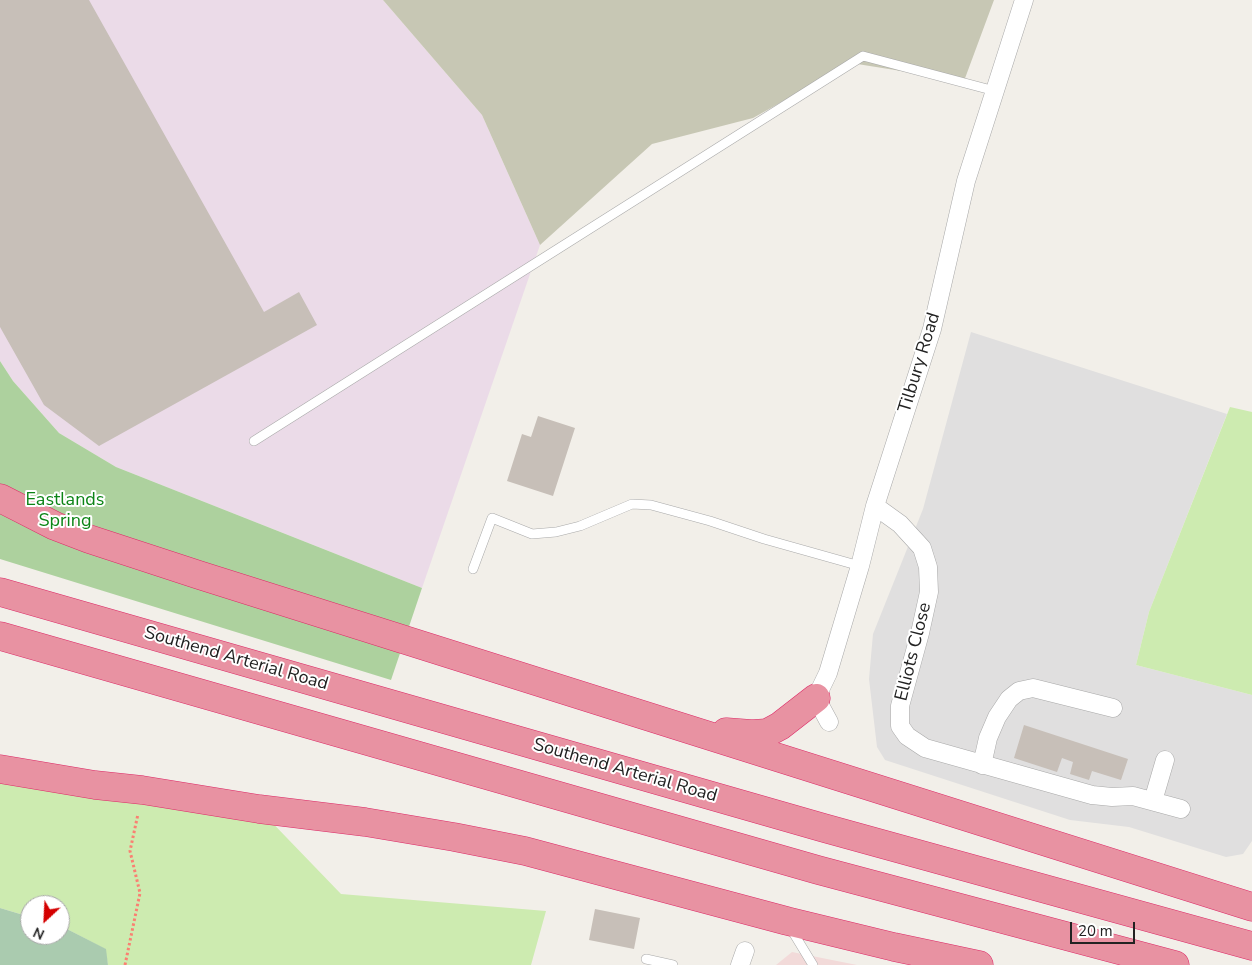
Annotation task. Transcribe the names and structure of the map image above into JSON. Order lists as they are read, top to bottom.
{
  "streets": {
    "highway": ["Southend Arterial Road"],
    "street": ["Tilbury Road", "Elliots Close"]
  },
  "crossings": [
    ["Tilbury Road", "Elliots Close"]
  ],
  "parks": ["Eastlands Spring"],
  "scale_bar": "20 m",
  "north": "bottom left"
}
